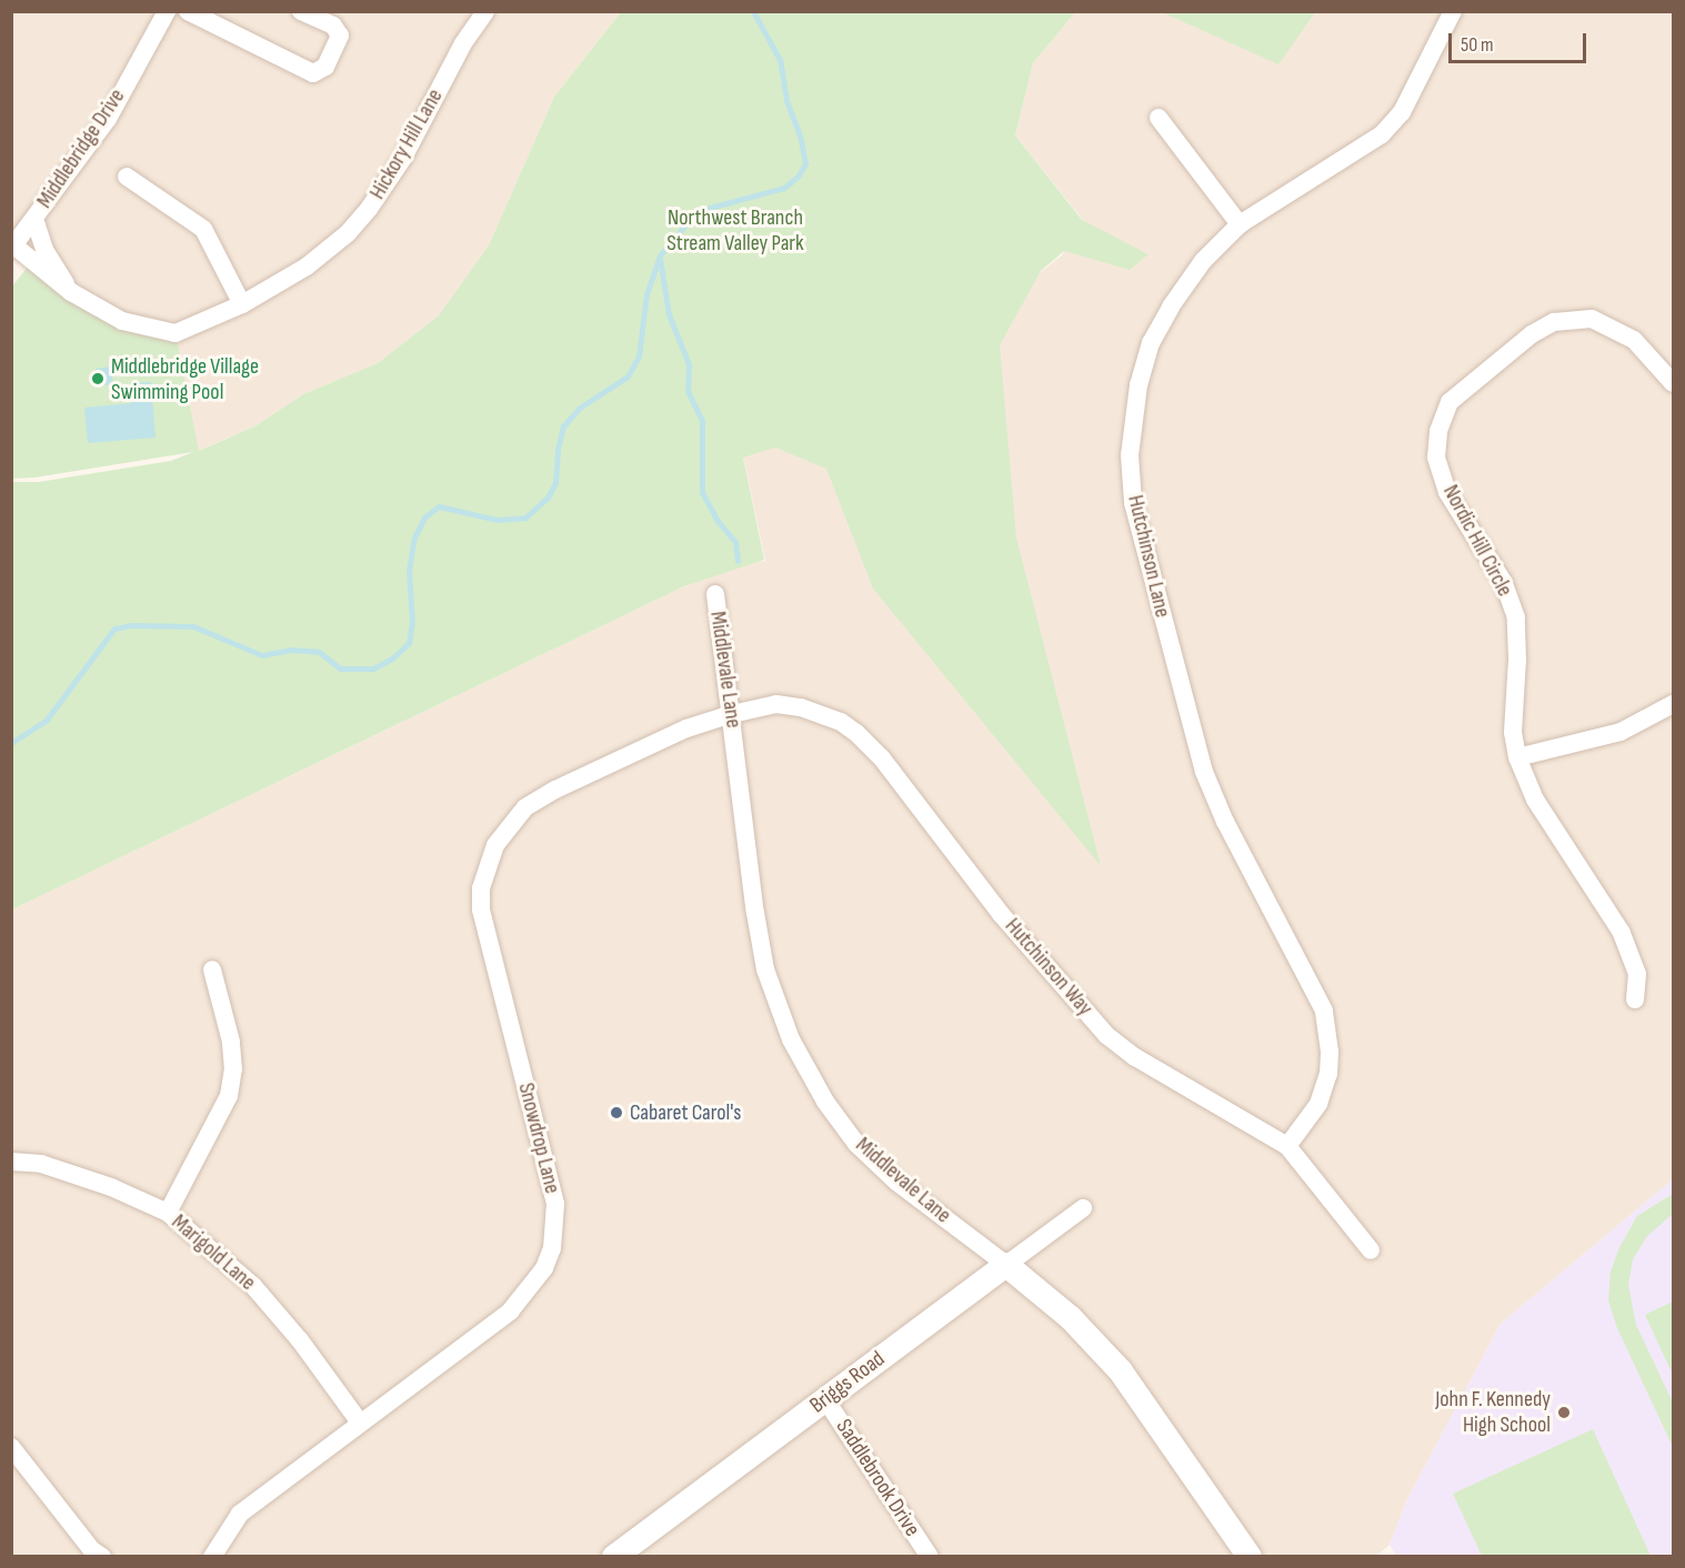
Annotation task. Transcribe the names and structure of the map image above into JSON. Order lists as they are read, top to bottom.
{
  "streets": {
    "street": [
      "Hickory Hill Lane",
      "Middlebridge Drive",
      "Nordic Hill Circle",
      "Hutchinson Lane",
      "Middlevale Lane",
      "Hutchinson Way",
      "Snowdrop Lane",
      "Marigold Lane",
      "Briggs Road",
      "Saddlebrook Drive"
    ]
  },
  "crossings": [
    ["Hickory Hill Lane", "Middlebridge Drive"],
    ["Hutchinson Lane", "Hutchinson Way"],
    ["Middlevale Lane", "Hutchinson Way"],
    ["Middlevale Lane", "Snowdrop Lane"],
    ["Middlevale Lane", "Briggs Road"],
    ["Hutchinson Way", "Snowdrop Lane"],
    ["Snowdrop Lane", "Marigold Lane"],
    ["Briggs Road", "Saddlebrook Drive"]
  ],
  "parks": ["Northwest Branch Stream Valley Park"],
  "places": ["Middlebridge Village Swimming Pool", "Cabaret Carol's", "John F. Kennedy High School"],
  "scale_bar": "50 m"
}
